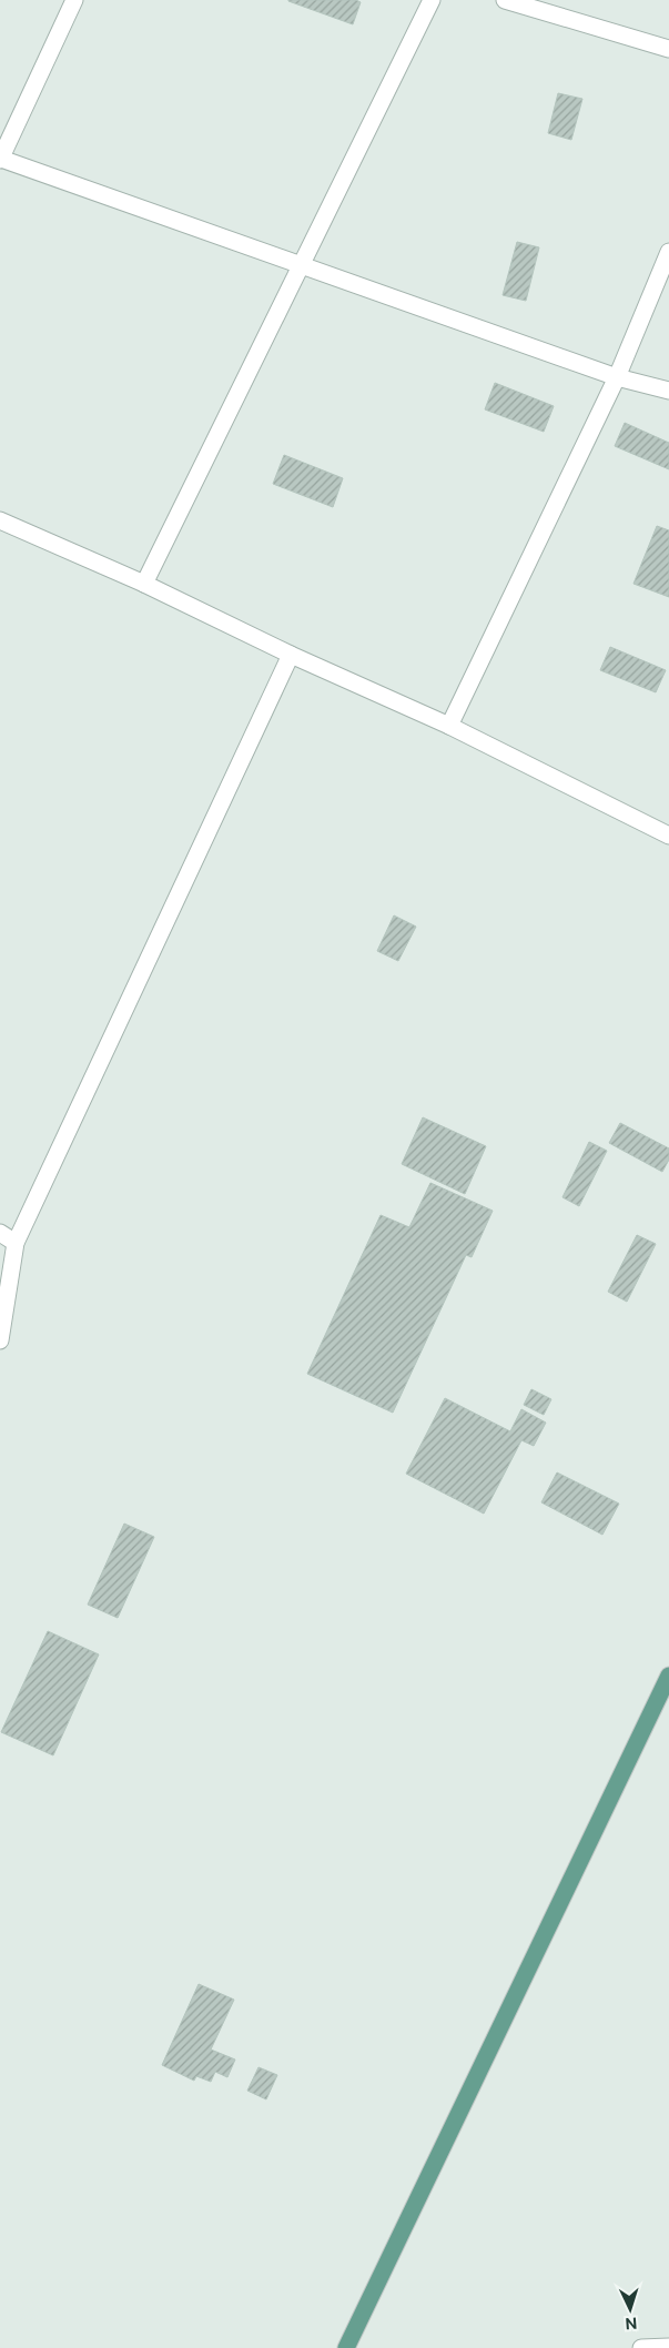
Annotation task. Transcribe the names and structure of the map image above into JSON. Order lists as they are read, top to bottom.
{
  "north": "bottom"
}
